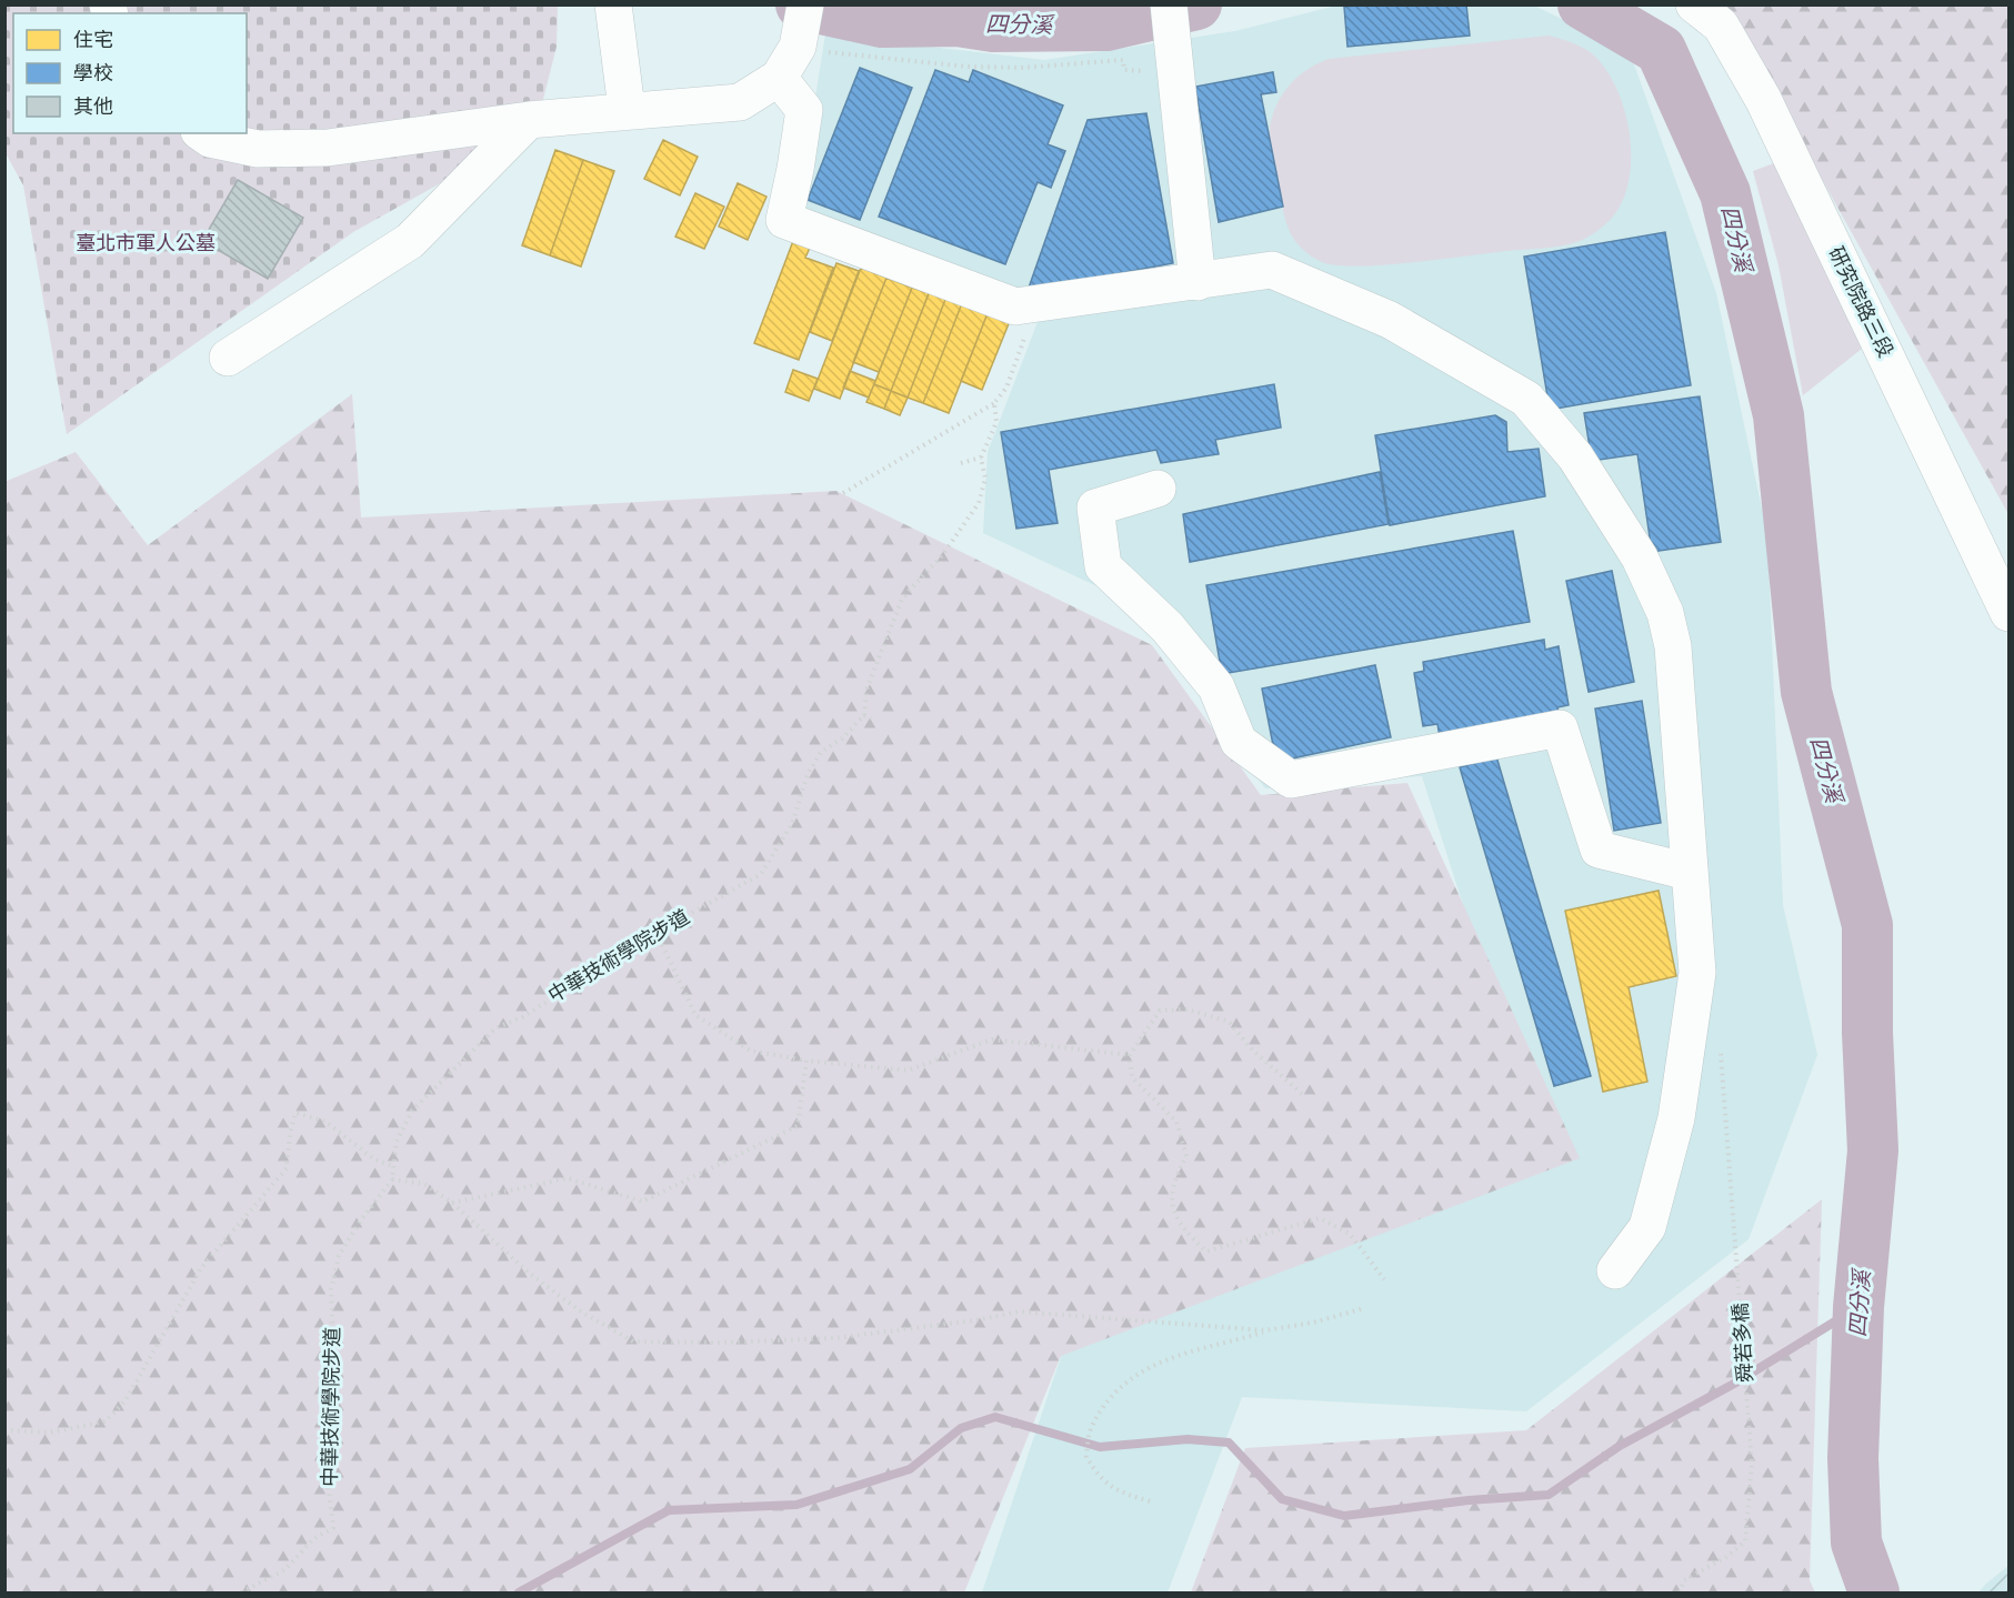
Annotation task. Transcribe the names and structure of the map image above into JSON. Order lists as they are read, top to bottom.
{
  "streets": {
    "street": ["研究院路三段"],
    "path": ["中華技術學院步道", "舜若多橋"]
  },
  "water": ["四分溪"],
  "parks": ["臺北市軍人公墓"],
  "legend": ["住宅", "學校", "其他"]
}
